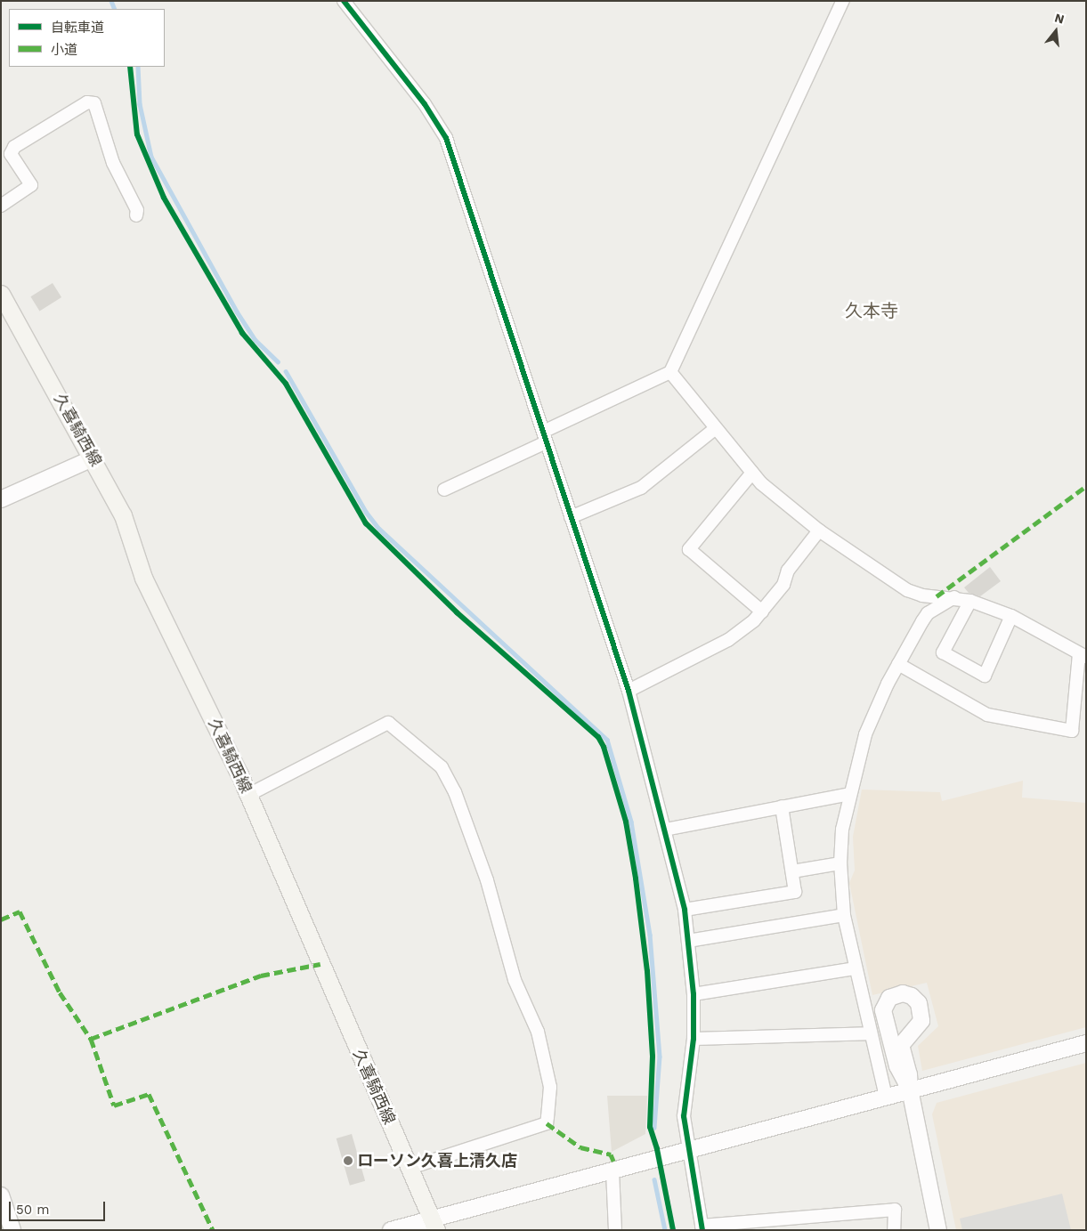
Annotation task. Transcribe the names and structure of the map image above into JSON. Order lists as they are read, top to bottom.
{
  "streets": {
    "main road": ["久喜騎西線"]
  },
  "districts": ["久本寺"],
  "places": ["ローソン久喜上清久店"],
  "legend": ["自転車道", "小道"],
  "scale_bar": "50 m",
  "north": "top"
}
